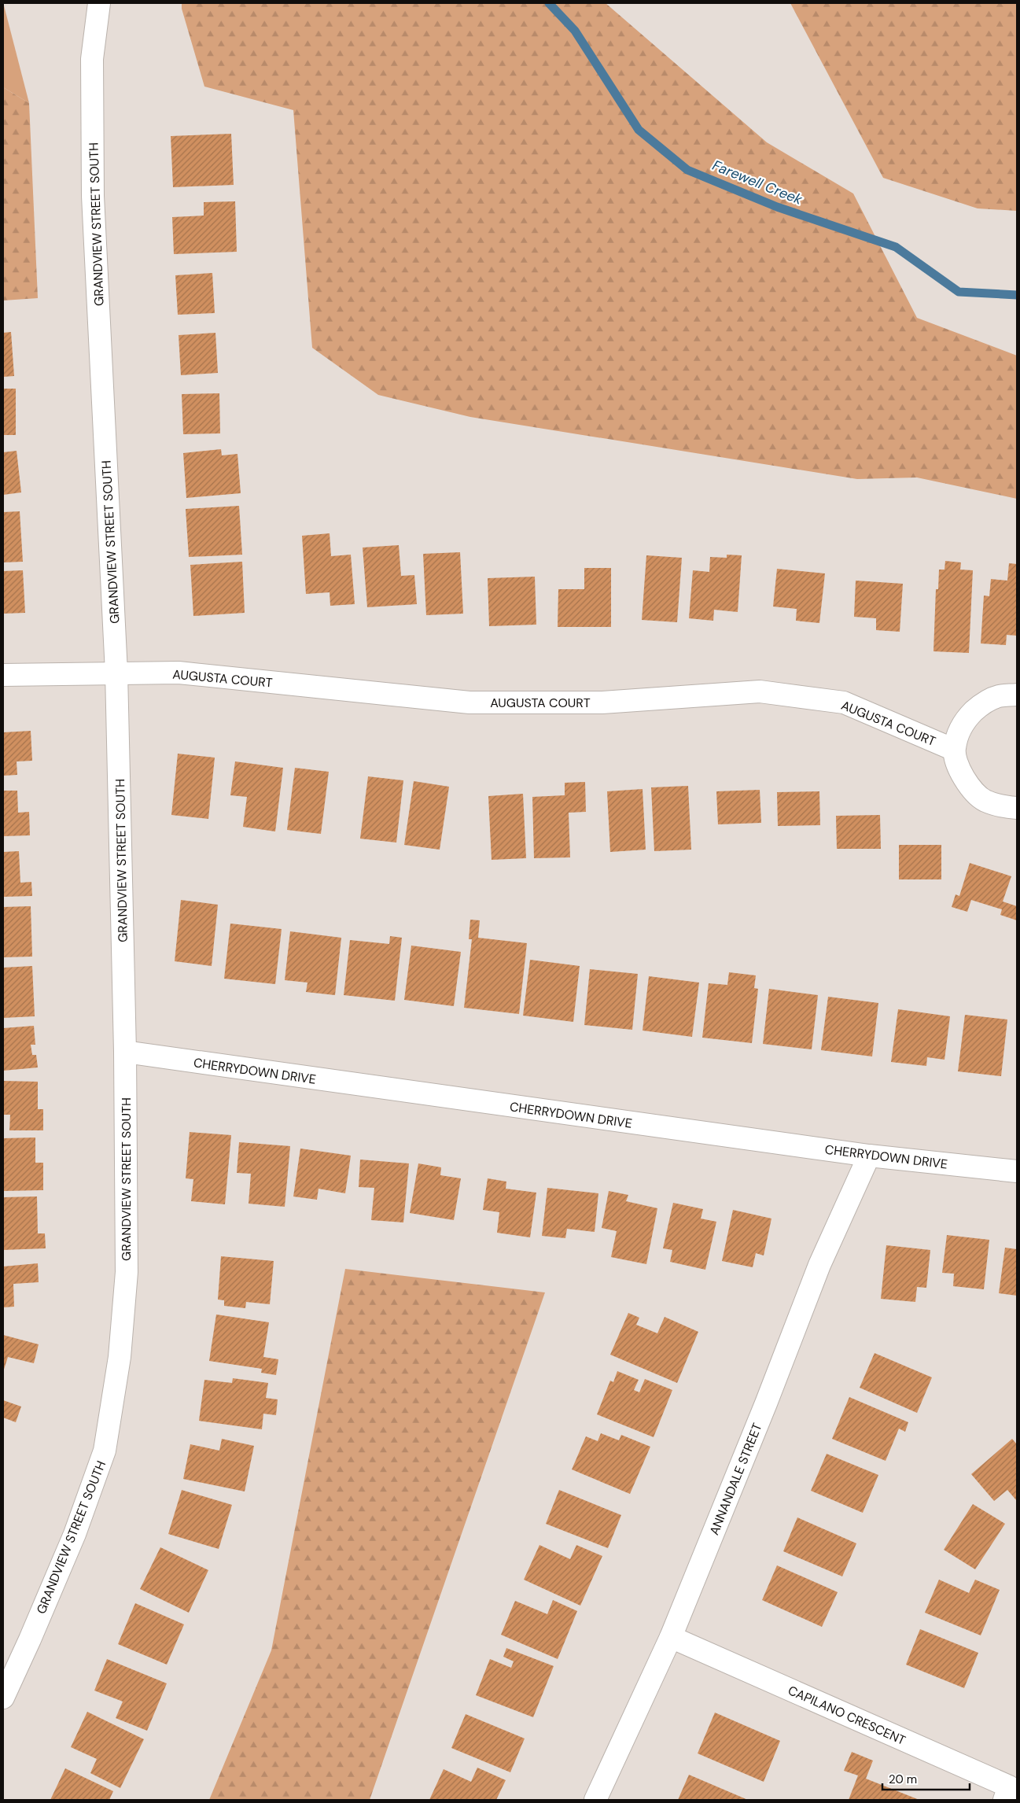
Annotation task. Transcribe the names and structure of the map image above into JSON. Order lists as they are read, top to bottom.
{
  "streets": {
    "street": [
      "GRANDVIEW STREET SOUTH",
      "AUGUSTA COURT",
      "CHERRYDOWN DRIVE",
      "ANNANDALE STREET",
      "CAPILANO CRESCENT"
    ]
  },
  "crossings": [
    ["GRANDVIEW STREET SOUTH", "AUGUSTA COURT"],
    ["GRANDVIEW STREET SOUTH", "CHERRYDOWN DRIVE"],
    ["CHERRYDOWN DRIVE", "ANNANDALE STREET"],
    ["ANNANDALE STREET", "CAPILANO CRESCENT"]
  ],
  "water": ["Farewell Creek"],
  "scale_bar": "20 m"
}
